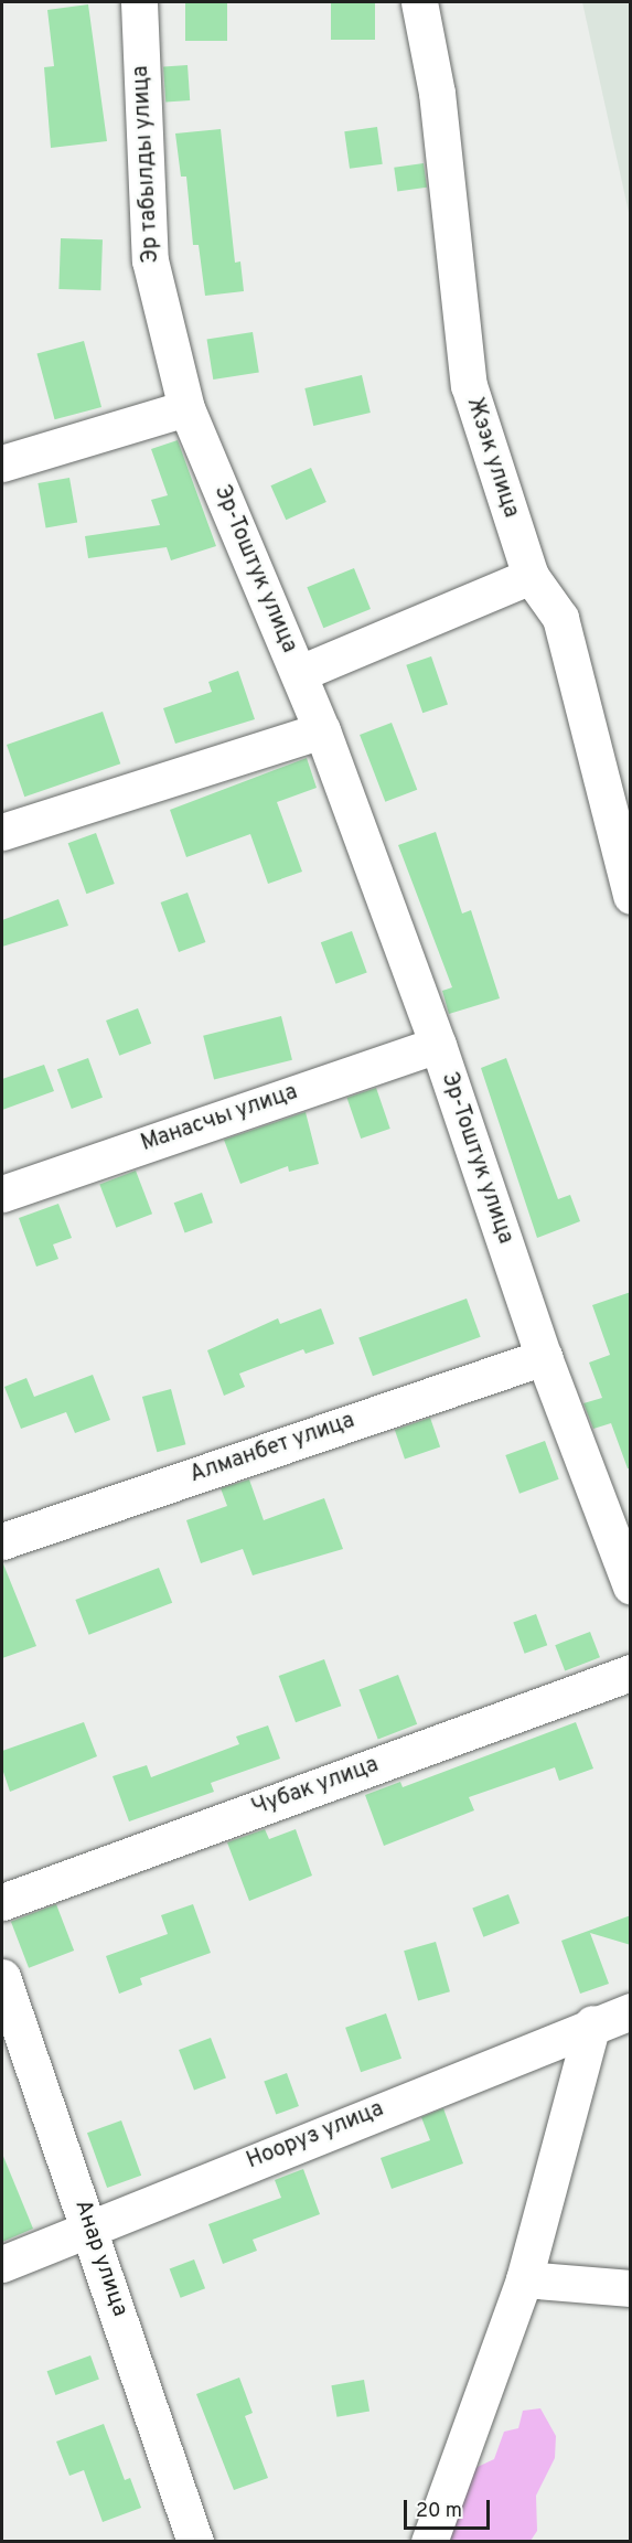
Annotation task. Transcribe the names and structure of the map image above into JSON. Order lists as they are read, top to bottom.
{
  "streets": {
    "street": [
      "Эр табылды улица",
      "Жээк улица",
      "Эр-Тоштук улица",
      "Манасчы улица",
      "Алманбет улица",
      "Чубак улица",
      "Нооруз улица",
      "Анар улица"
    ]
  },
  "crossings": [
    ["Эр табылды улица", "Эр-Тоштук улица"],
    ["Эр-Тоштук улица", "Манасчы улица"],
    ["Эр-Тоштук улица", "Алманбет улица"],
    ["Нооруз улица", "Анар улица"]
  ],
  "scale_bar": "20 m"
}
